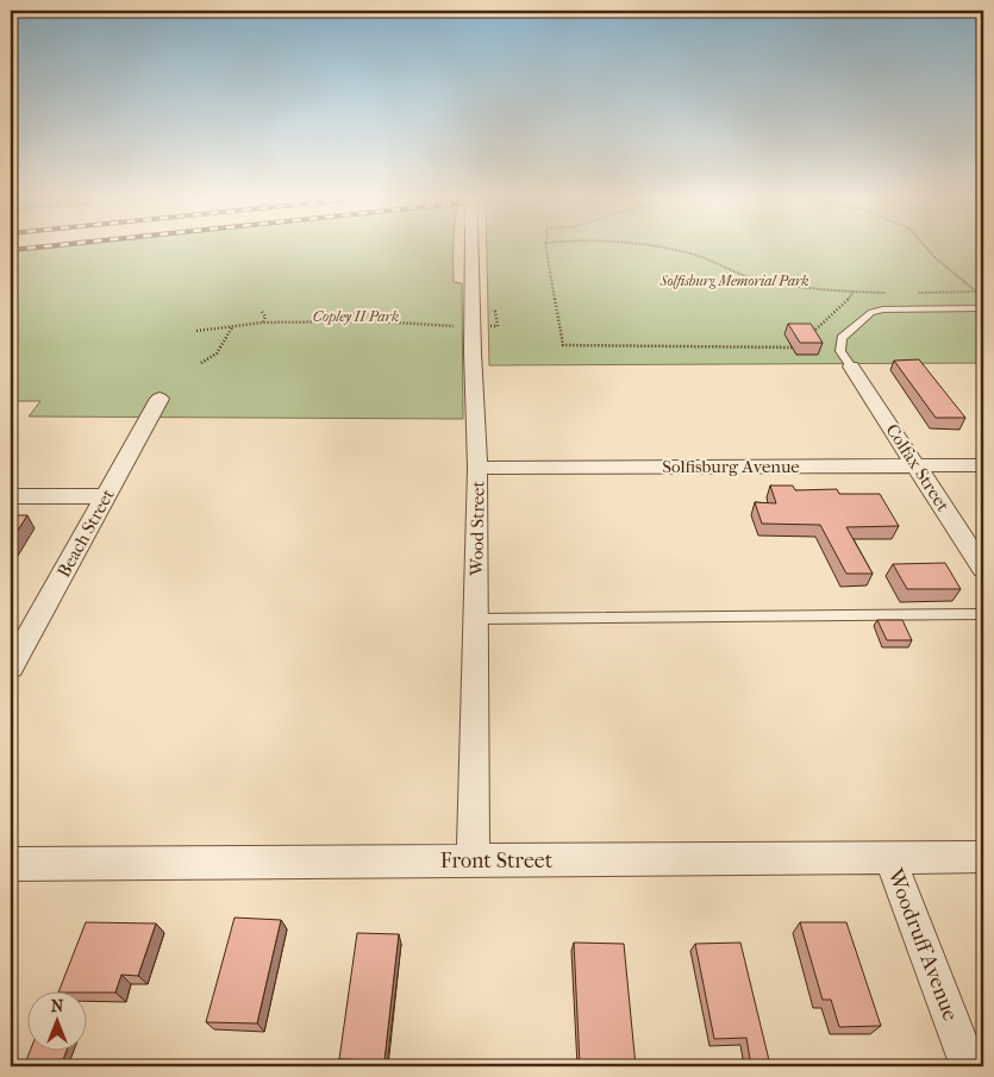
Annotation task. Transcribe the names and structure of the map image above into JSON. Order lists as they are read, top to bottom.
{
  "streets": {
    "street": [
      "Solfisburg Avenue",
      "Colfax Street",
      "Wood Street",
      "Beach Street",
      "Front Street",
      "Woodruff Avenue"
    ]
  },
  "crossings": [
    ["Solfisburg Avenue", "Colfax Street"],
    ["Solfisburg Avenue", "Wood Street"],
    ["Wood Street", "Front Street"],
    ["Front Street", "Woodruff Avenue"]
  ],
  "parks": ["Solfisburg Memorial Park", "Copley II Park"],
  "north": "top"
}
